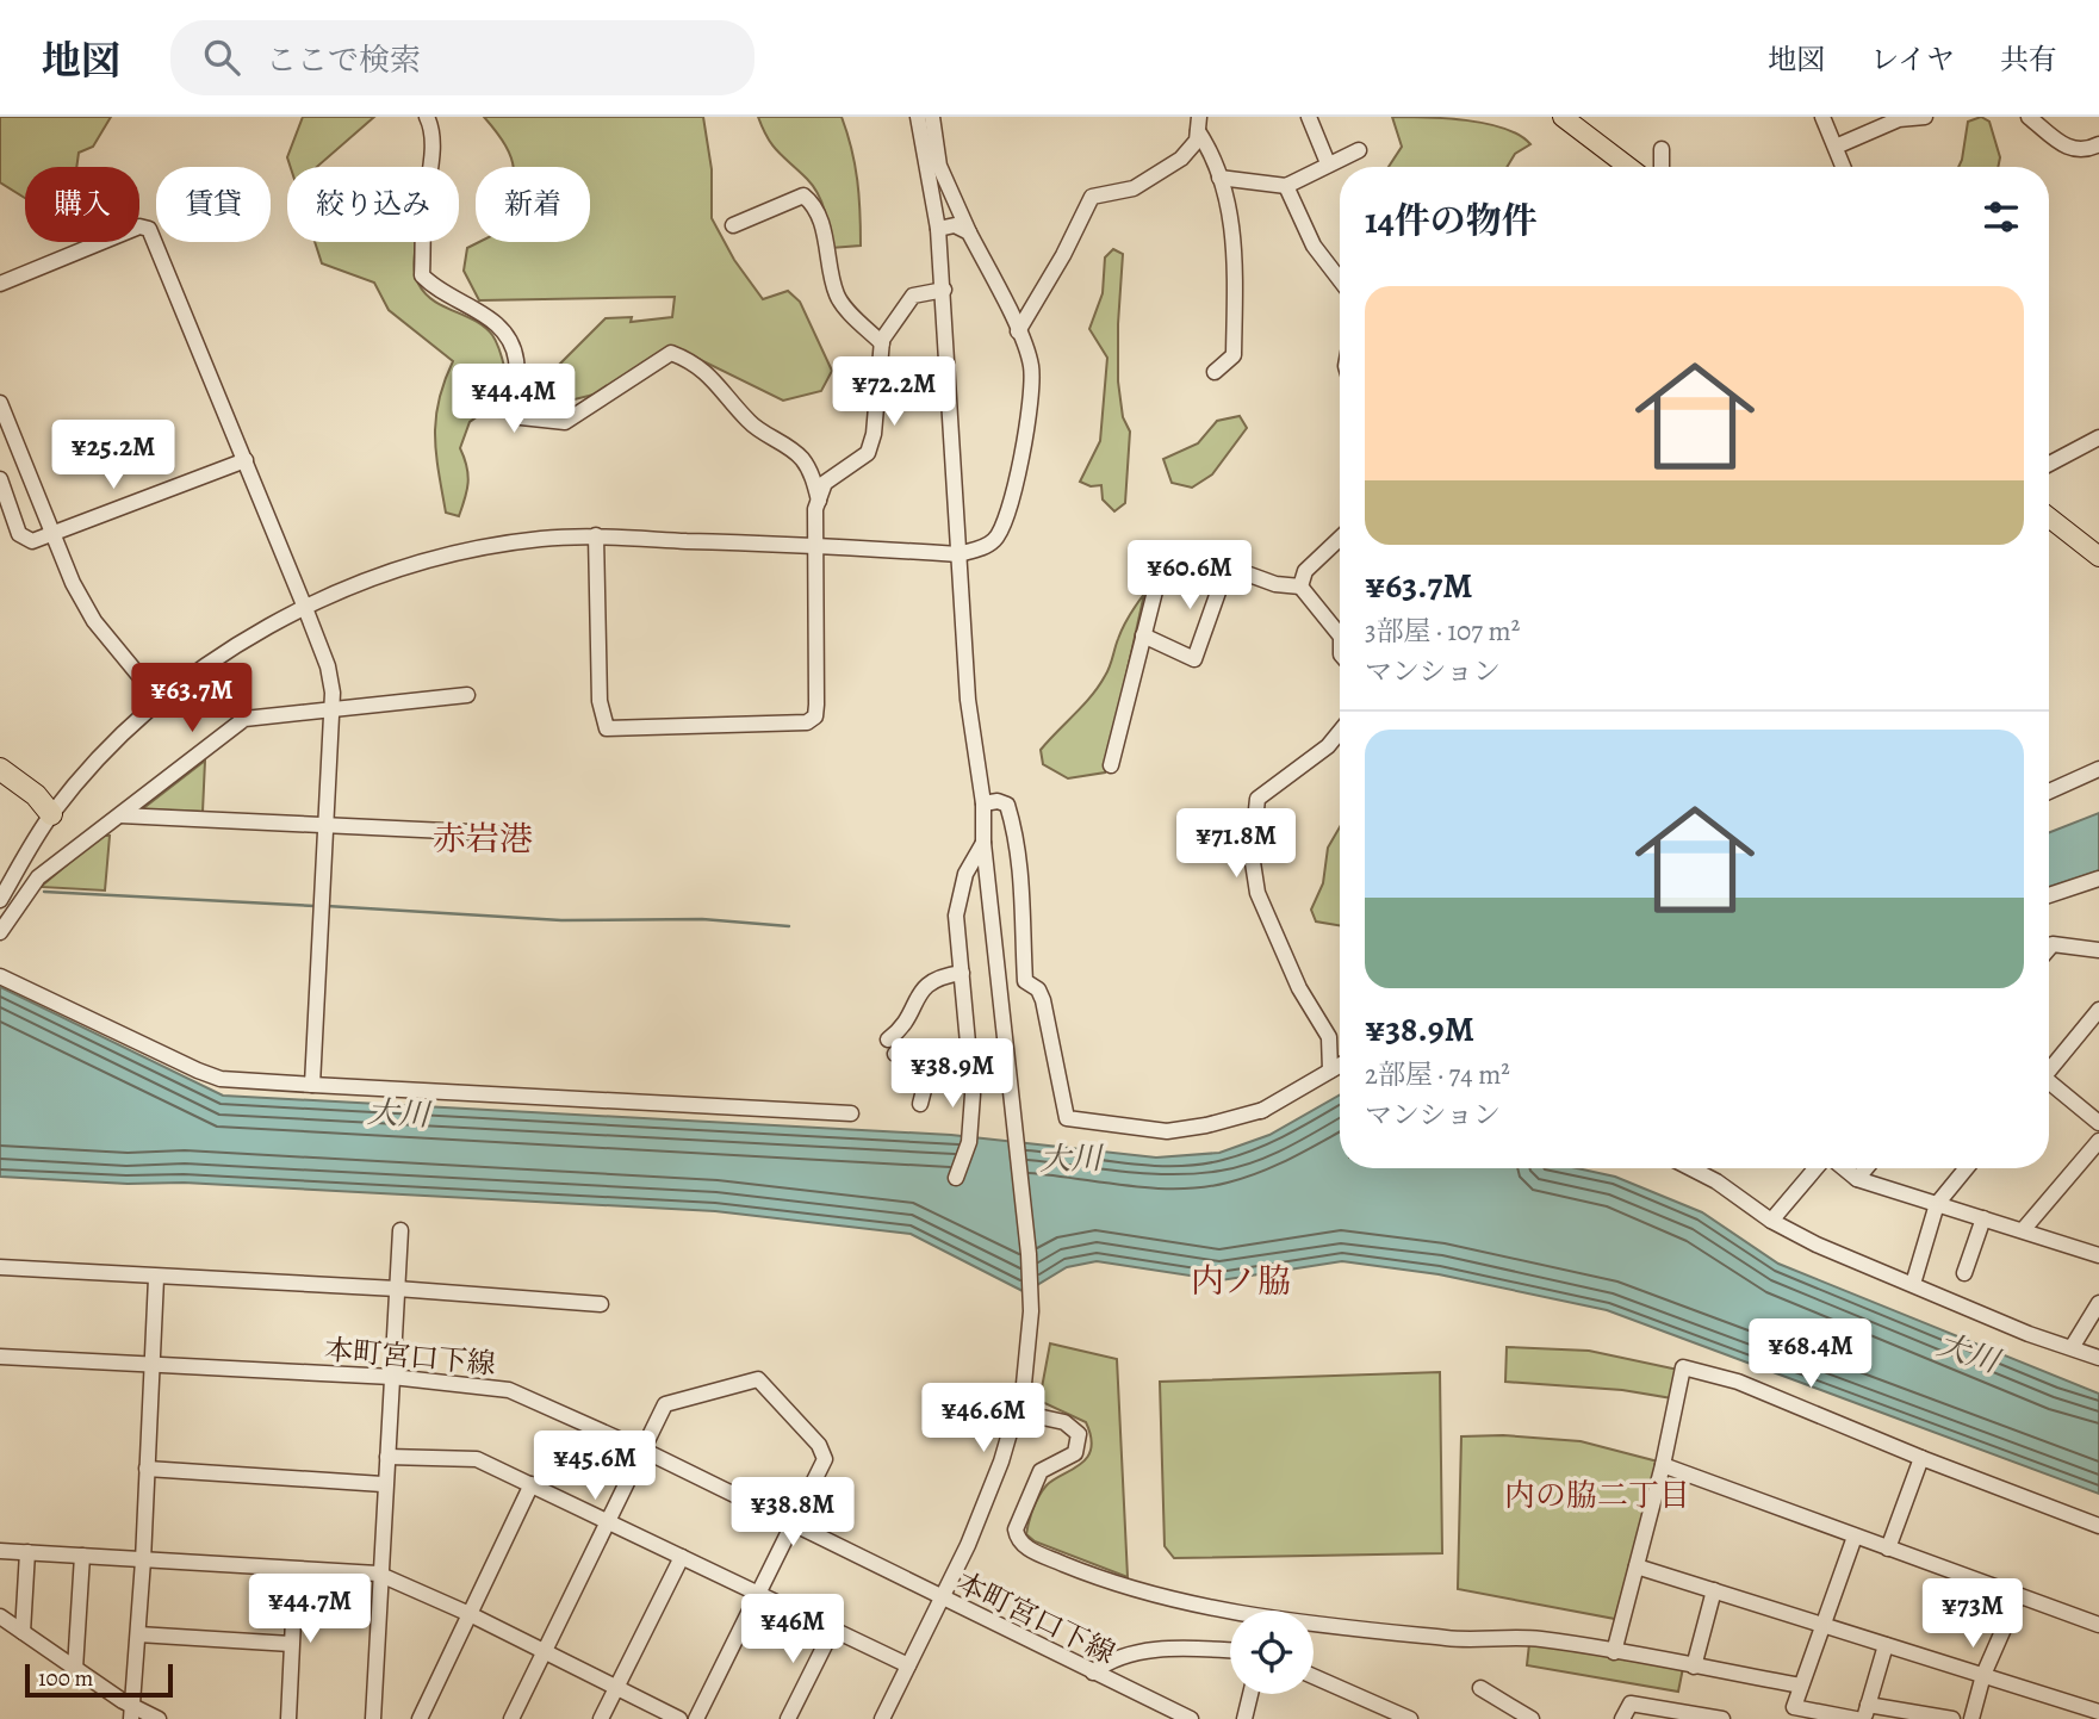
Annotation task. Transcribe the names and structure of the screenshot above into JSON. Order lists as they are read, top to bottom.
{
  "streets": {
    "street": ["本町宮口下線"]
  },
  "districts": ["赤岩港", "内ノ脇", "内の脇二丁目"],
  "water": ["大川"],
  "scale_bar": "100 m",
  "page": {
    "header": "地図",
    "search": "ここで検索",
    "nav": ["地図", "レイヤ", "共有"],
    "chip": [
      "購入",
      "賃貸",
      "絞り込み",
      "新着"
    ],
    "heading": "14件の物件",
    "list": [
      {
        "name": "¥63.7M",
        "note": "3部屋 · 107 m² · マンション"
      },
      {
        "name": "¥38.9M",
        "note": "2部屋 · 74 m² · マンション"
      }
    ],
    "price": [
      "¥72.2M",
      "¥44.4M",
      "¥25.2M",
      "¥60.6M",
      "¥63.7M",
      "¥71.8M",
      "¥38.9M",
      "¥68.4M",
      "¥46.6M",
      "¥45.6M",
      "¥38.8M",
      "¥44.7M",
      "¥73M",
      "¥46M"
    ],
    "scale": "100 m"
  }
}
